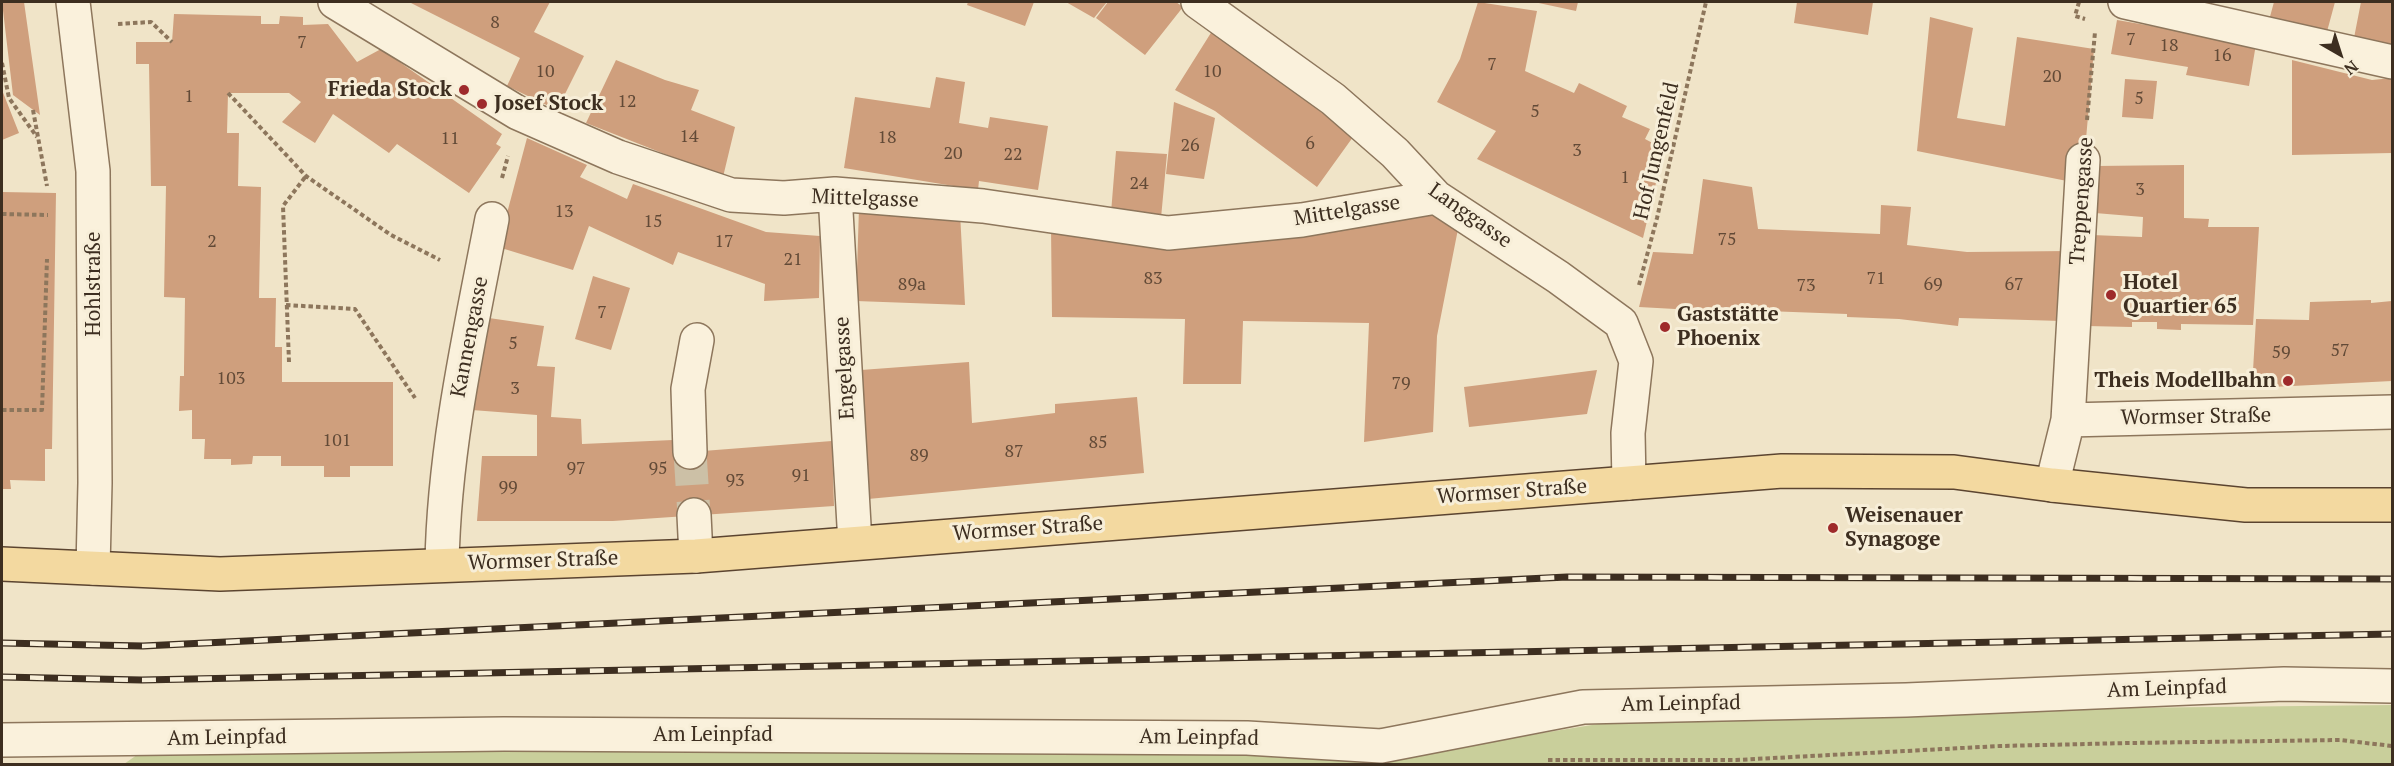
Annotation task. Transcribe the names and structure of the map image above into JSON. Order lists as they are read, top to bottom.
{
  "streets": {
    "main road": ["Wormser Straße"],
    "street": [
      "Mittelgasse",
      "Treppengasse",
      "Langgasse",
      "Hohlstraße",
      "Kannengasse",
      "Engelgasse",
      "Am Leinpfad"
    ],
    "path": ["Hof Jungenfeld"]
  },
  "crossings": [
    ["Mittelgasse", "Langgasse"],
    ["Mittelgasse", "Engelgasse"],
    ["Treppengasse", "Wormser Straße"],
    ["Langgasse", "Wormser Straße"],
    ["Hohlstraße", "Wormser Straße"],
    ["Kannengasse", "Wormser Straße"],
    ["Engelgasse", "Wormser Straße"]
  ],
  "places": [
    "Frieda Stock",
    "Josef Stock",
    "Hotel Quartier 65",
    "Gaststätte Phoenix",
    "Theis Modellbahn",
    "Weisenauer Synagoge"
  ],
  "house_numbers": [
    "8",
    "7",
    "7",
    "18",
    "16",
    "7",
    "10",
    "10",
    "20",
    "1",
    "5",
    "12",
    "5",
    "14",
    "18",
    "11",
    "6",
    "26",
    "3",
    "20",
    "22",
    "1",
    "24",
    "3",
    "13",
    "15",
    "75",
    "2",
    "17",
    "21",
    "83",
    "71",
    "89a",
    "69",
    "67",
    "73",
    "7",
    "5",
    "57",
    "59",
    "103",
    "79",
    "3",
    "101",
    "85",
    "87",
    "89",
    "97",
    "95",
    "91",
    "93",
    "99"
  ],
  "north": "bottom right"
}
